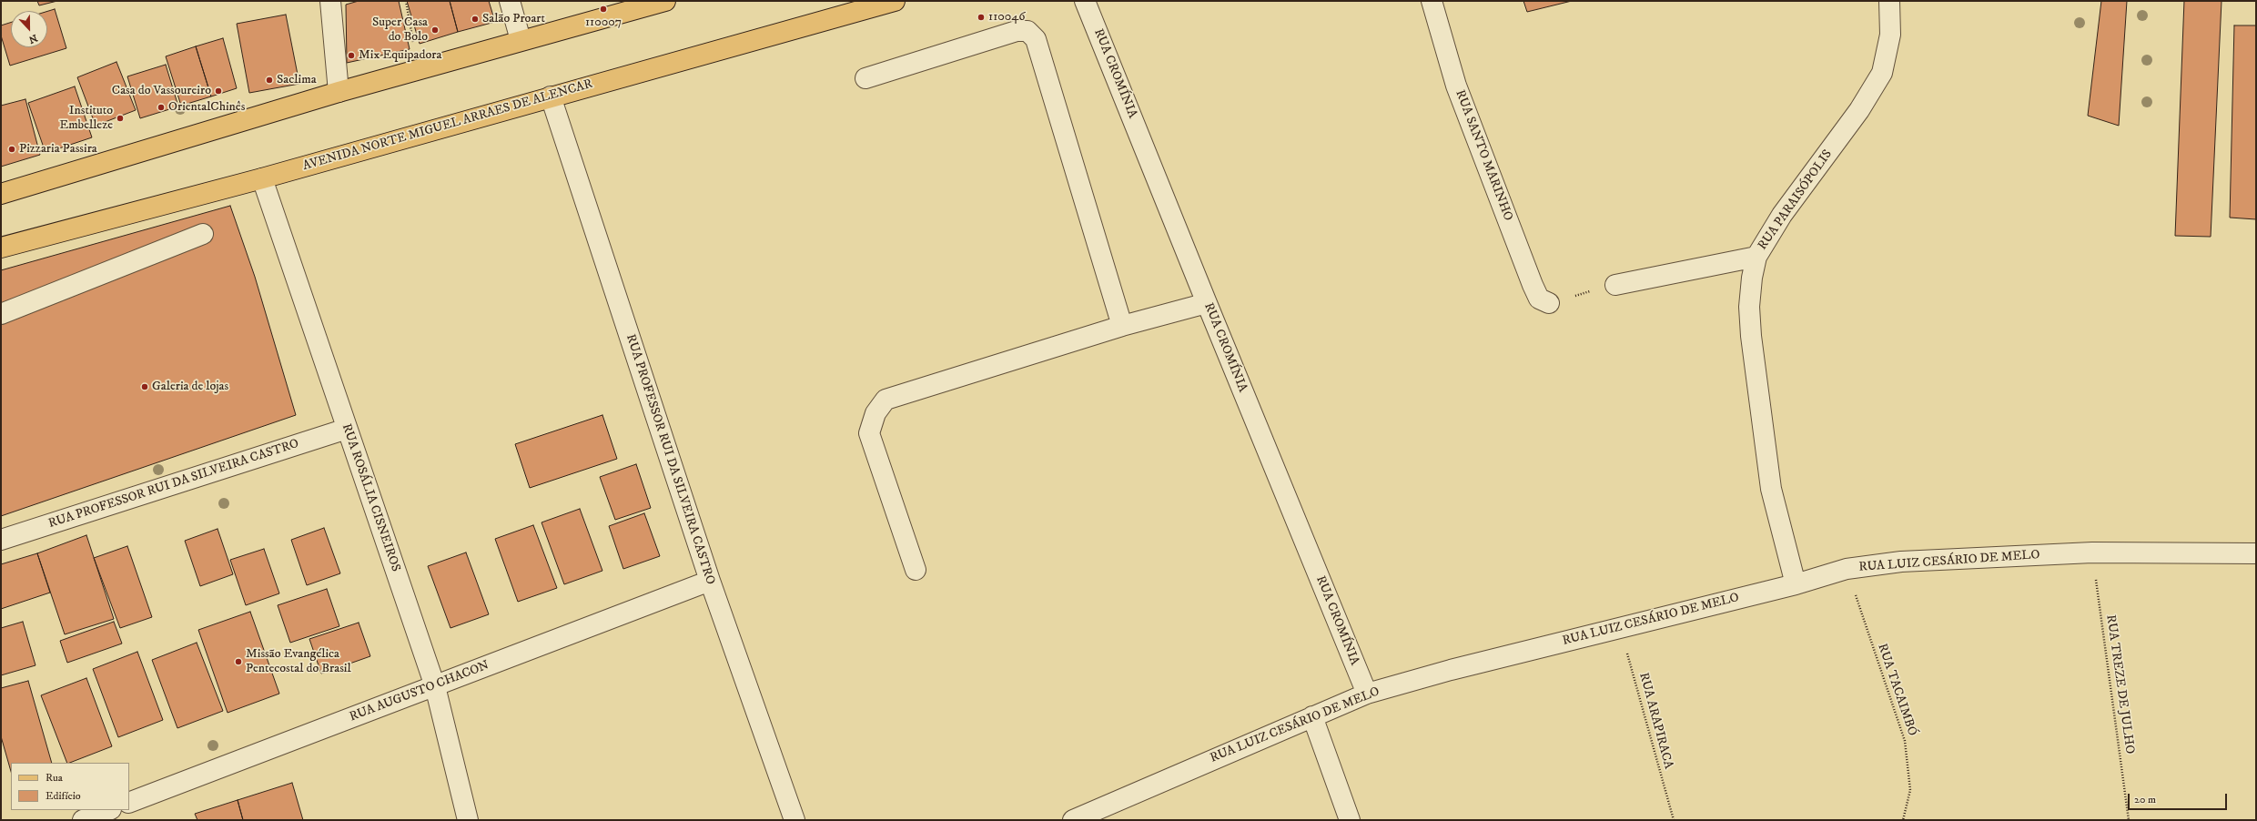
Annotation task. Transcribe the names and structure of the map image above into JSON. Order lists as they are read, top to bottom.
{
  "streets": {
    "main road": ["AVENIDA NORTE MIGUEL ARRAES DE ALENCAR"],
    "street": [
      "RUA CROMÍNIA",
      "RUA SANTO MARINHO",
      "RUA PARAISÓPOLIS",
      "RUA PROFESSOR RUI DA SILVEIRA CASTRO",
      "RUA ROSÁLIA CISNEIROS",
      "RUA LUIZ CESÁRIO DE MELO",
      "RUA AUGUSTO CHACON"
    ],
    "path": ["RUA TREZE DE JULHO", "RUA TACAIMBÓ", "RUA ARAPIRACA"]
  },
  "crossings": [
    ["RUA CROMÍNIA", "RUA LUIZ CESÁRIO DE MELO"],
    ["AVENIDA NORTE MIGUEL ARRAES DE ALENCAR", "RUA PROFESSOR RUI DA SILVEIRA CASTRO"],
    ["AVENIDA NORTE MIGUEL ARRAES DE ALENCAR", "RUA ROSÁLIA CISNEIROS"],
    ["RUA PARAISÓPOLIS", "RUA LUIZ CESÁRIO DE MELO"],
    ["RUA PROFESSOR RUI DA SILVEIRA CASTRO", "RUA ROSÁLIA CISNEIROS"],
    ["RUA PROFESSOR RUI DA SILVEIRA CASTRO", "RUA AUGUSTO CHACON"],
    ["RUA ROSÁLIA CISNEIROS", "RUA AUGUSTO CHACON"],
    ["RUA LUIZ CESÁRIO DE MELO", "RUA TREZE DE JULHO"],
    ["RUA LUIZ CESÁRIO DE MELO", "RUA TACAIMBÓ"],
    ["RUA LUIZ CESÁRIO DE MELO", "RUA ARAPIRACA"]
  ],
  "places": [
    "110007",
    "110046",
    "Salão Proart",
    "Super Casa do Bolo",
    "Mix Equipadora",
    "Saclima",
    "Casa do Vassoureiro",
    "OrientalChinês",
    "Instituto Embelleze",
    "Pizzaria Passira",
    "Galeria de lojas",
    "Missão Evangélica Pentecostal do Brasil"
  ],
  "legend": ["Rua", "Edifício"],
  "scale_bar": "20 m",
  "north": "bottom"
}
